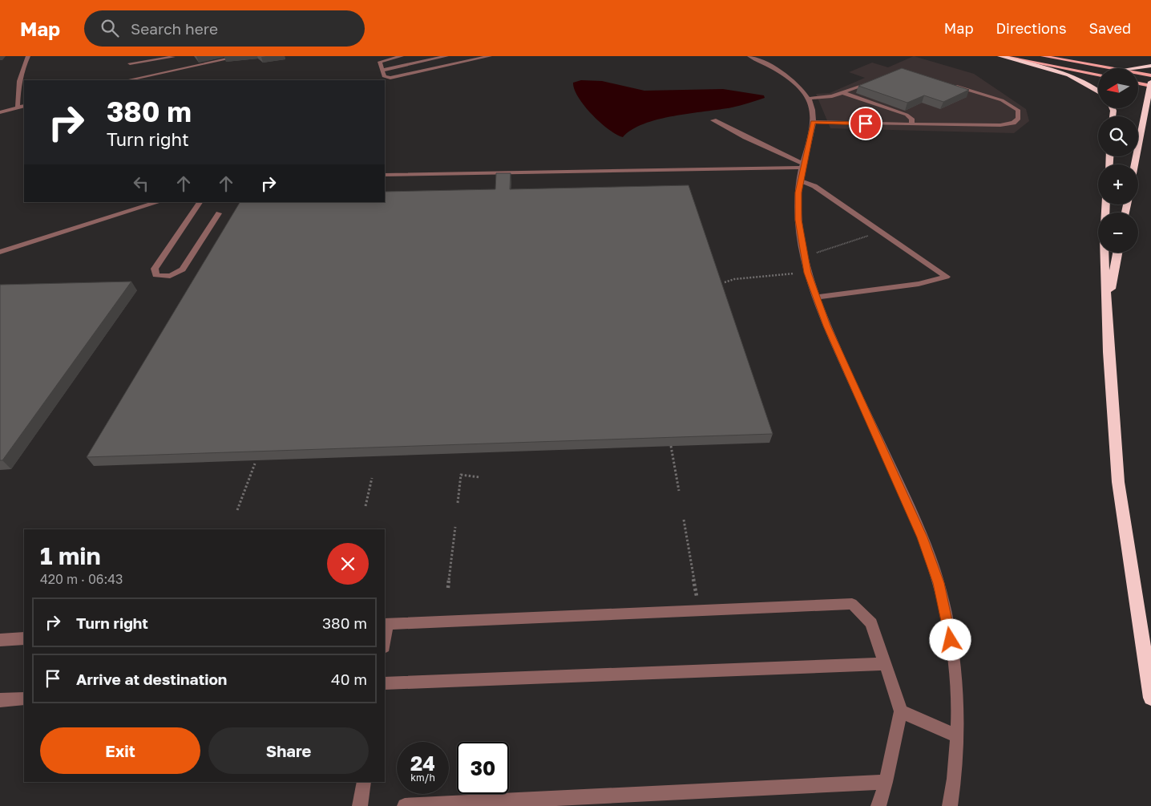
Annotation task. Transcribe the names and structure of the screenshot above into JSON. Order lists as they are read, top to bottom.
{
  "north": "left",
  "page": {
    "header": "Map",
    "search": "Search here",
    "nav": ["Map", "Directions", "Saved"],
    "map_buttons": ["+", "−"],
    "turn": ["380 m", "Turn right"],
    "heading": ["1 min", "420 m · 06:43"],
    "list": [
      {
        "name": "Turn right",
        "value": "380 m"
      },
      {
        "name": "Arrive at destination",
        "value": "40 m"
      }
    ],
    "buttons": ["Exit", "Share"],
    "speed": "24 km/h",
    "limit": "30"
  }
}
